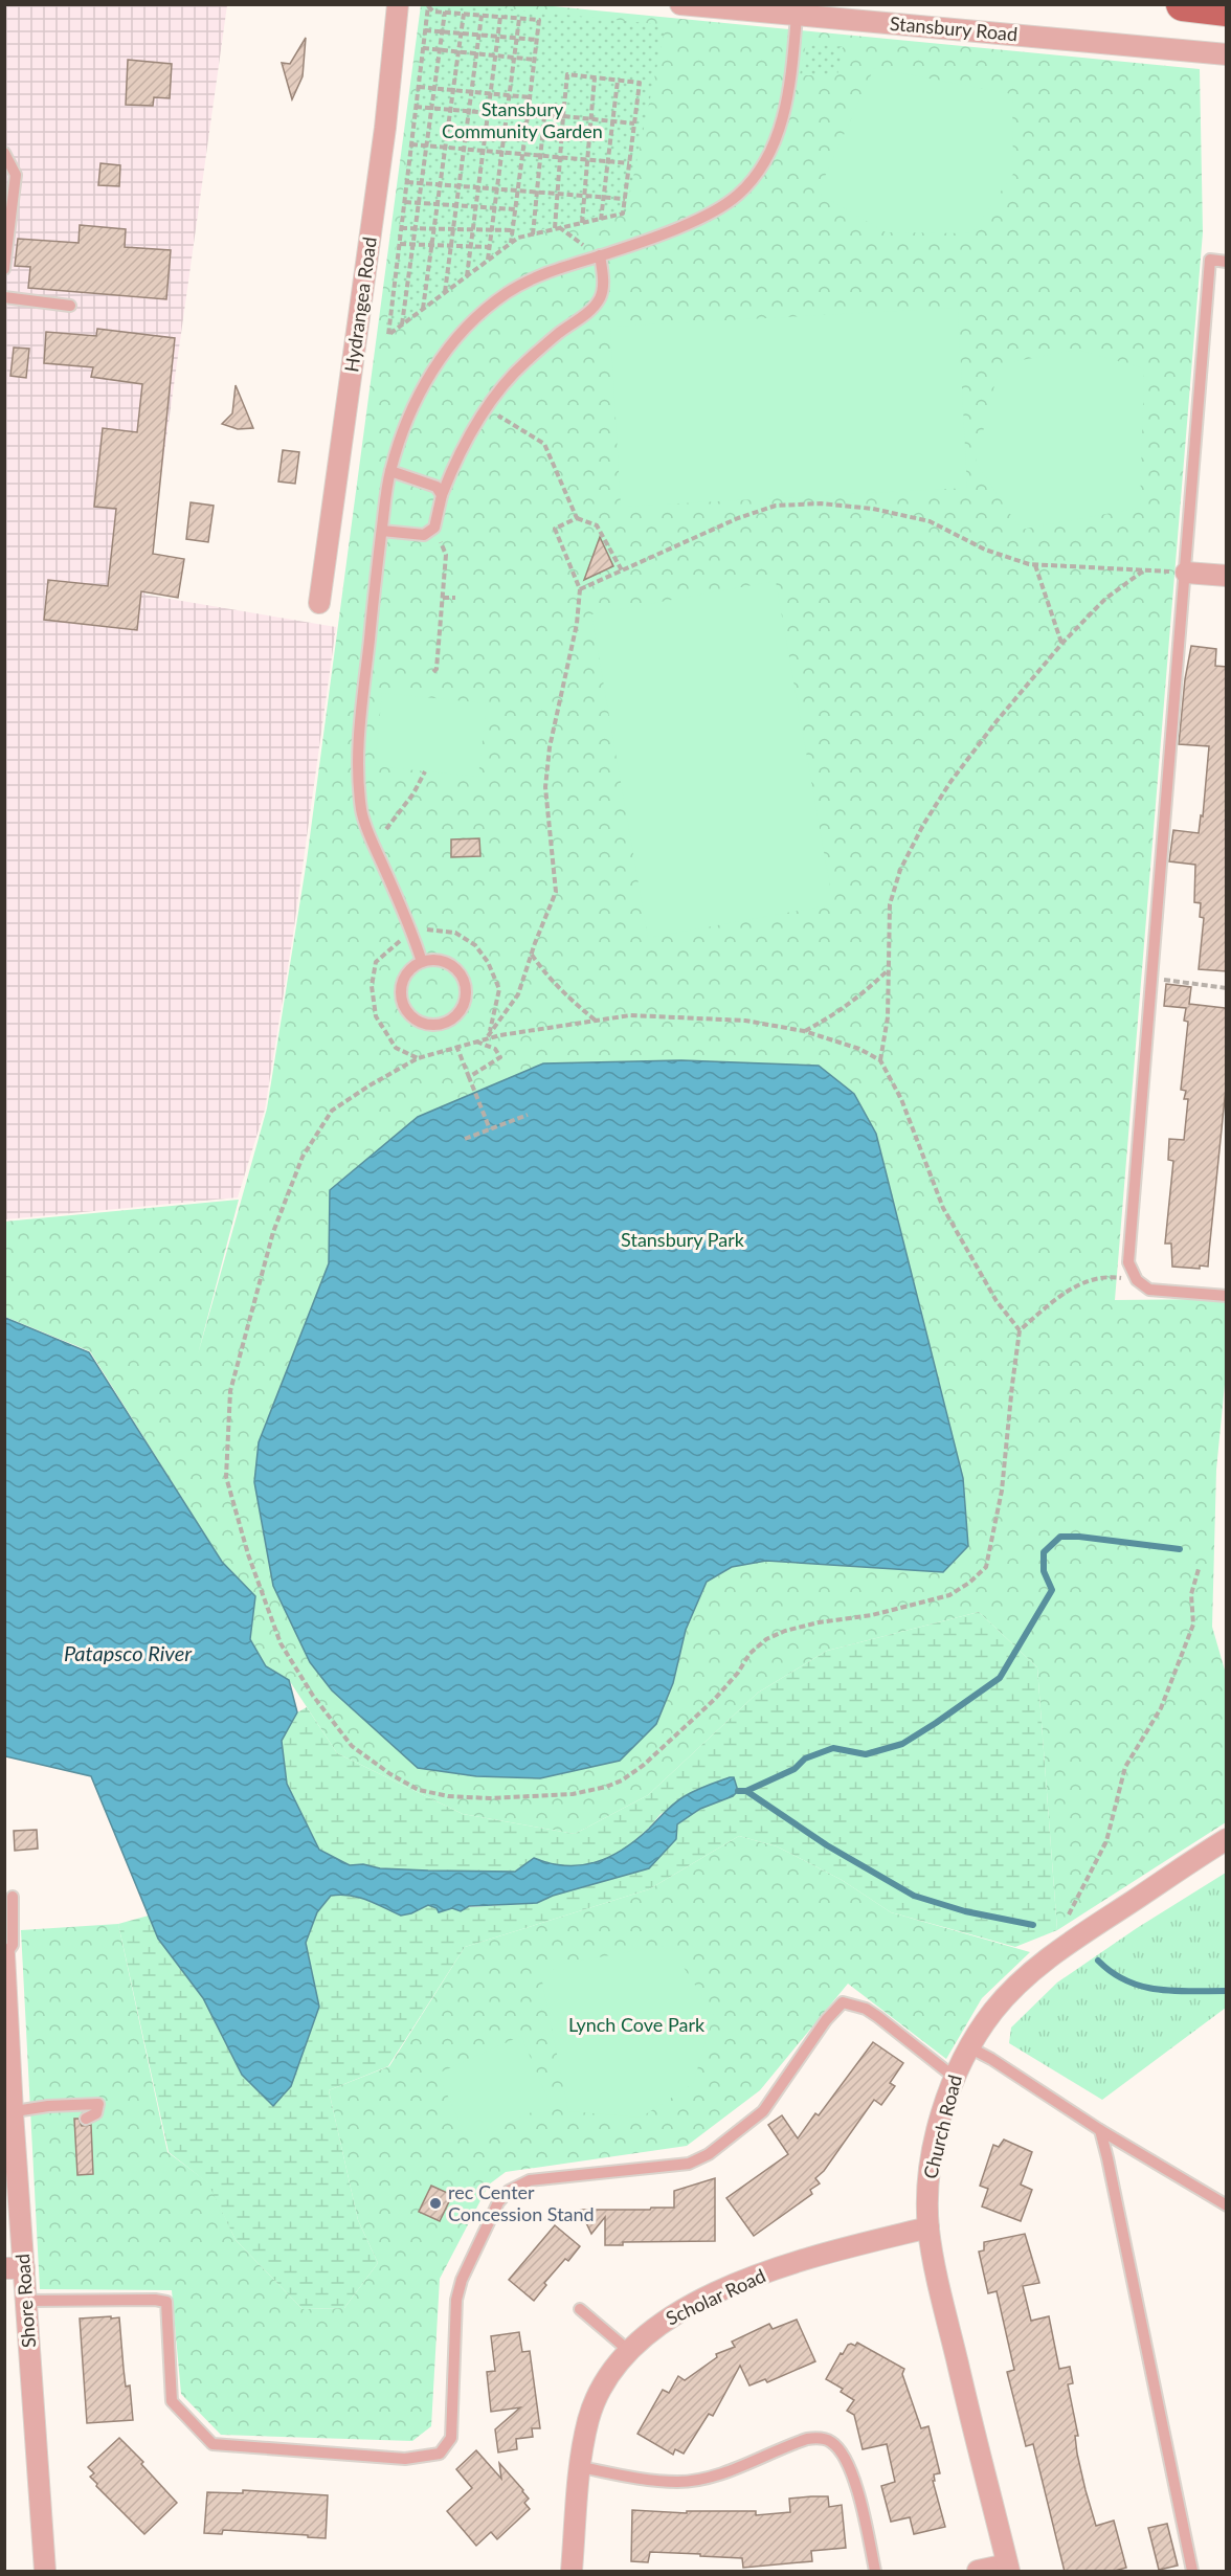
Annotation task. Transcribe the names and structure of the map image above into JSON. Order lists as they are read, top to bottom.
{
  "streets": {
    "street": [
      "Stansbury Road",
      "Hydrangea Road",
      "Church Road",
      "Scholar Road",
      "Shore Road"
    ]
  },
  "crossings": [
    ["Church Road", "Scholar Road"]
  ],
  "water": ["Patapsco River"],
  "parks": ["Stansbury Community Garden", "Stansbury Park", "Lynch Cove Park"],
  "places": ["rec Center Concession Stand"]
}
